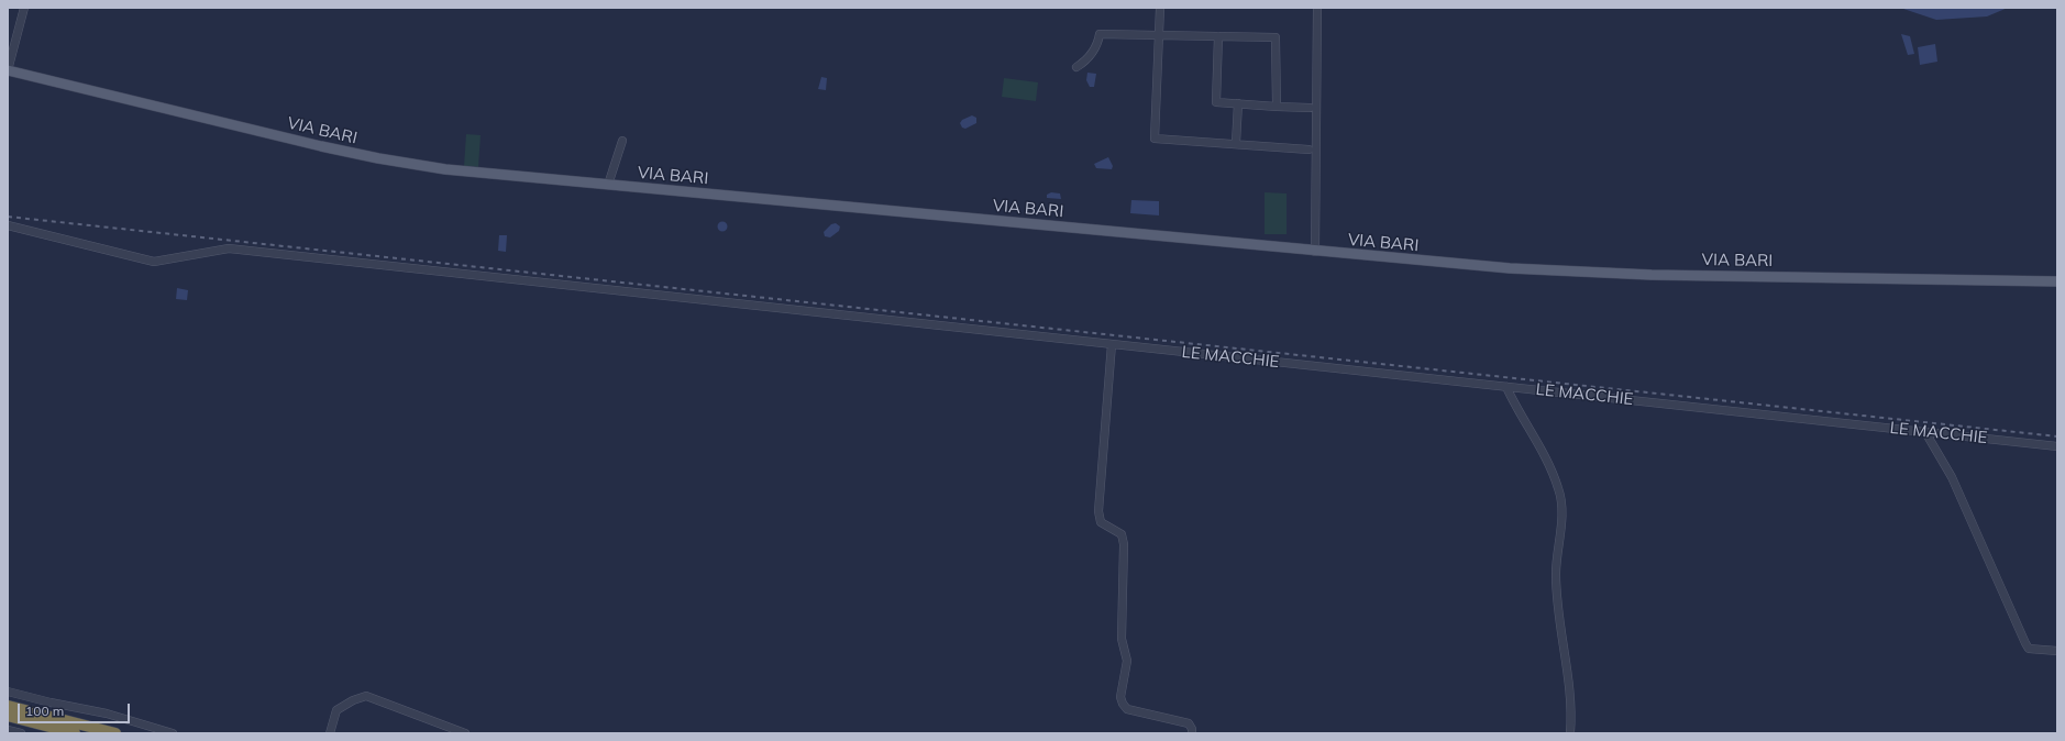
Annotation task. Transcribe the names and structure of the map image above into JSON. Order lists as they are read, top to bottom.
{
  "streets": {
    "main road": ["VIA BARI"],
    "street": ["LE MACCHIE"]
  },
  "scale_bar": "100 m"
}
